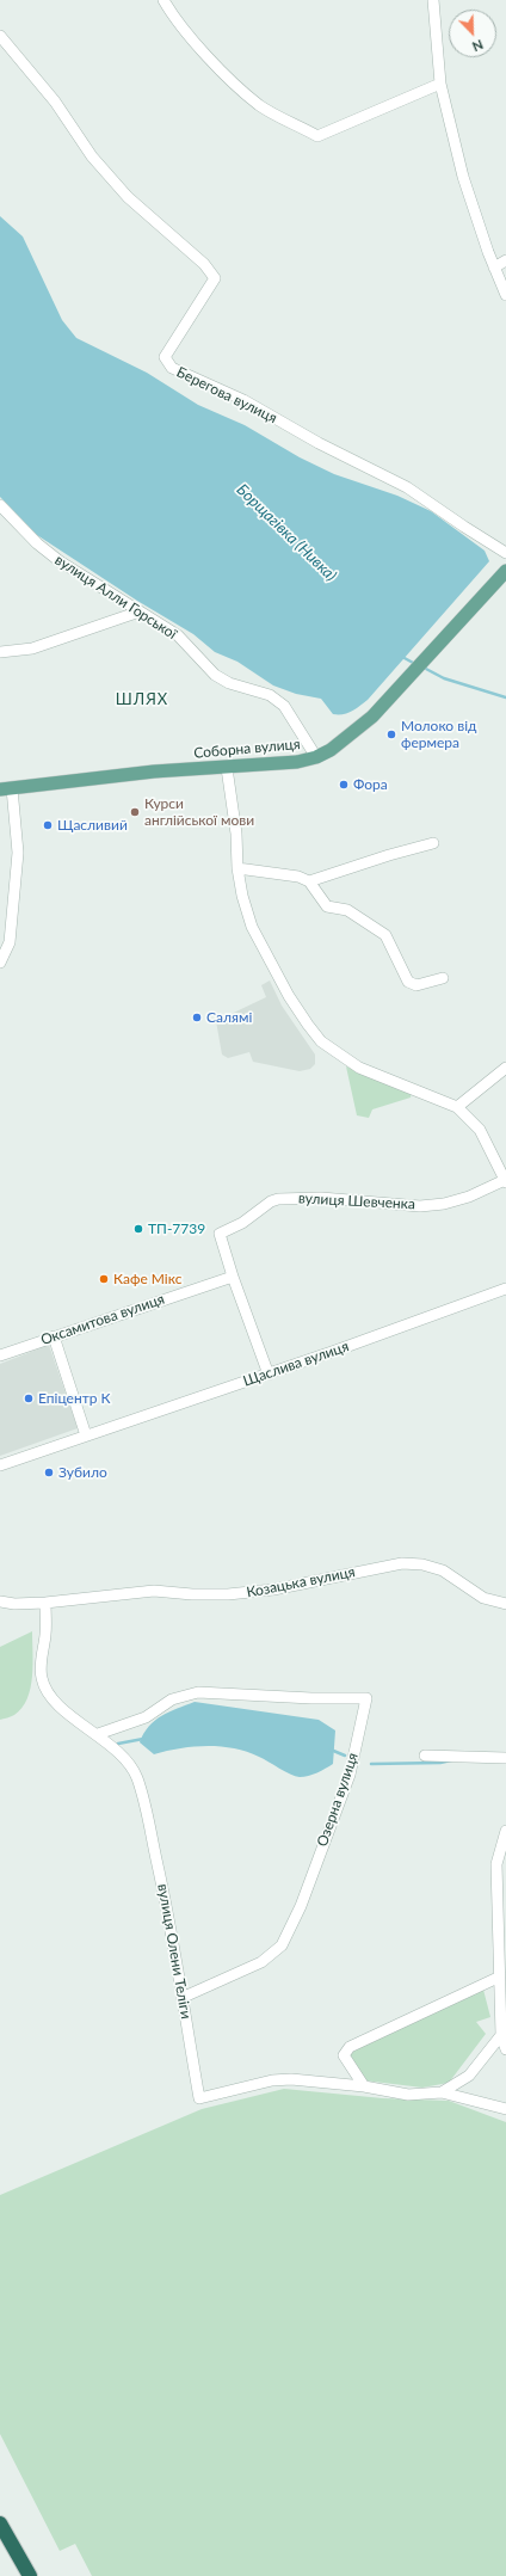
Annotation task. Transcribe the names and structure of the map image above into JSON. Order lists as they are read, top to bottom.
{
  "streets": {
    "main road": ["Соборна вулиця"],
    "street": [
      "Берегова вулиця",
      "вулиця Алли Горської",
      "вулиця Шевченка",
      "Оксамитова вулиця",
      "Щаслива вулиця",
      "Козацька вулиця",
      "Озерна вулиця",
      "вулиця Олени Теліги"
    ]
  },
  "crossings": [
    ["вулиця Алли Горської", "Соборна вулиця"],
    ["Соборна вулиця", "вулиця Шевченка"],
    ["вулиця Шевченка", "Оксамитова вулиця"],
    ["вулиця Шевченка", "Щаслива вулиця"],
    ["Козацька вулиця", "вулиця Олени Теліги"],
    ["Озерна вулиця", "вулиця Олени Теліги"]
  ],
  "districts": ["ШЛЯХ"],
  "water": ["Борщагівка (Нивка)"],
  "places": [
    "Молоко від фермера",
    "Фора",
    "Курси англійської мови",
    "Щасливий",
    "Салямі",
    "ТП-7739",
    "Кафе Мікс",
    "Епіцентр К",
    "Зубило"
  ],
  "north": "bottom right"
}
